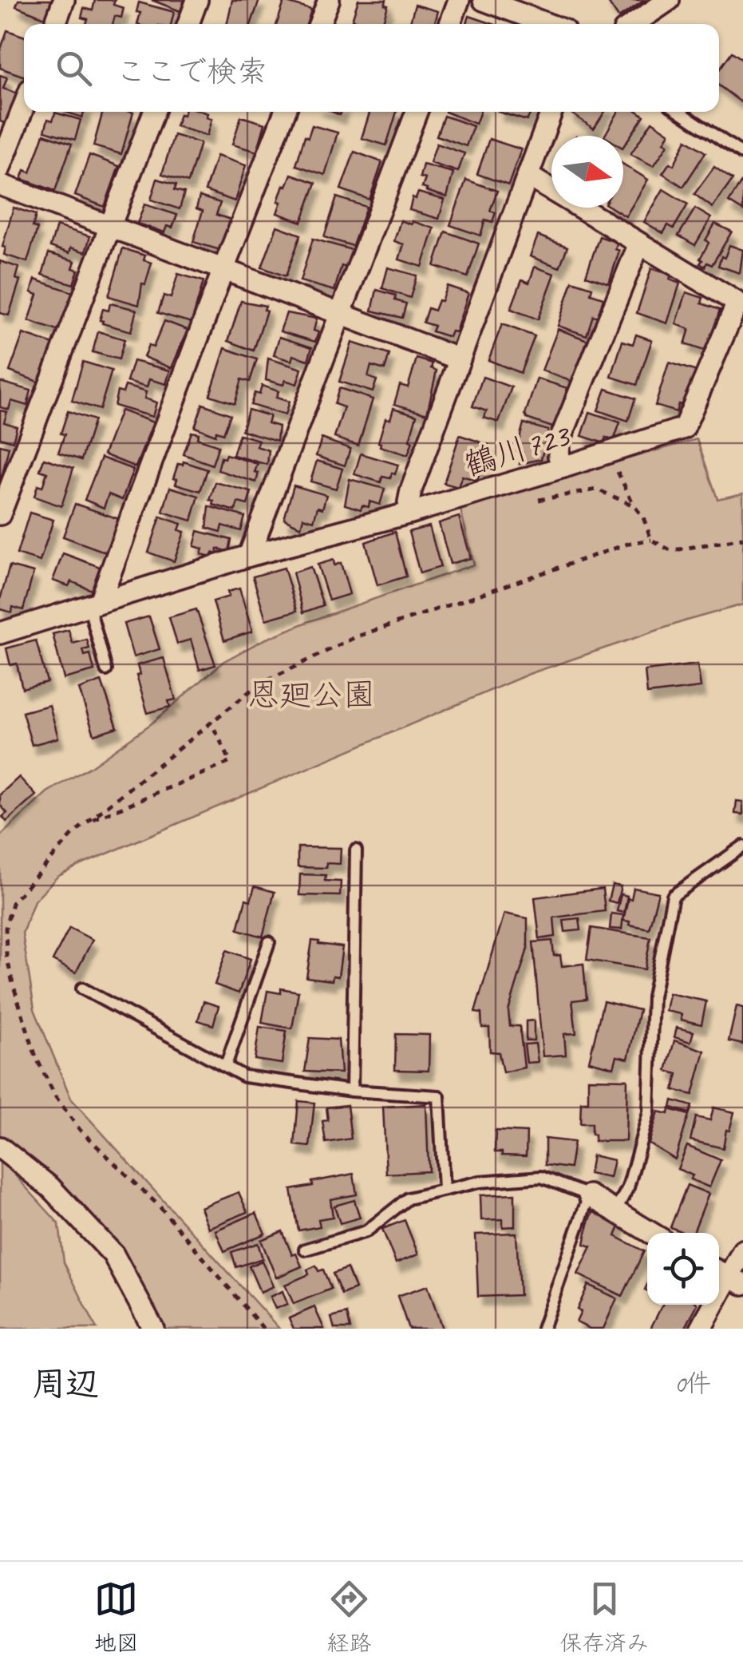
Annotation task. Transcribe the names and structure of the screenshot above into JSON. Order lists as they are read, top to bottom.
{
  "streets": {
    "street": ["鶴川723"]
  },
  "parks": ["恩廻公園"],
  "north": "right",
  "page": {
    "search": "ここで検索",
    "heading": ["周辺", "0件"],
    "nav": ["地図", "経路", "保存済み"]
  }
}
